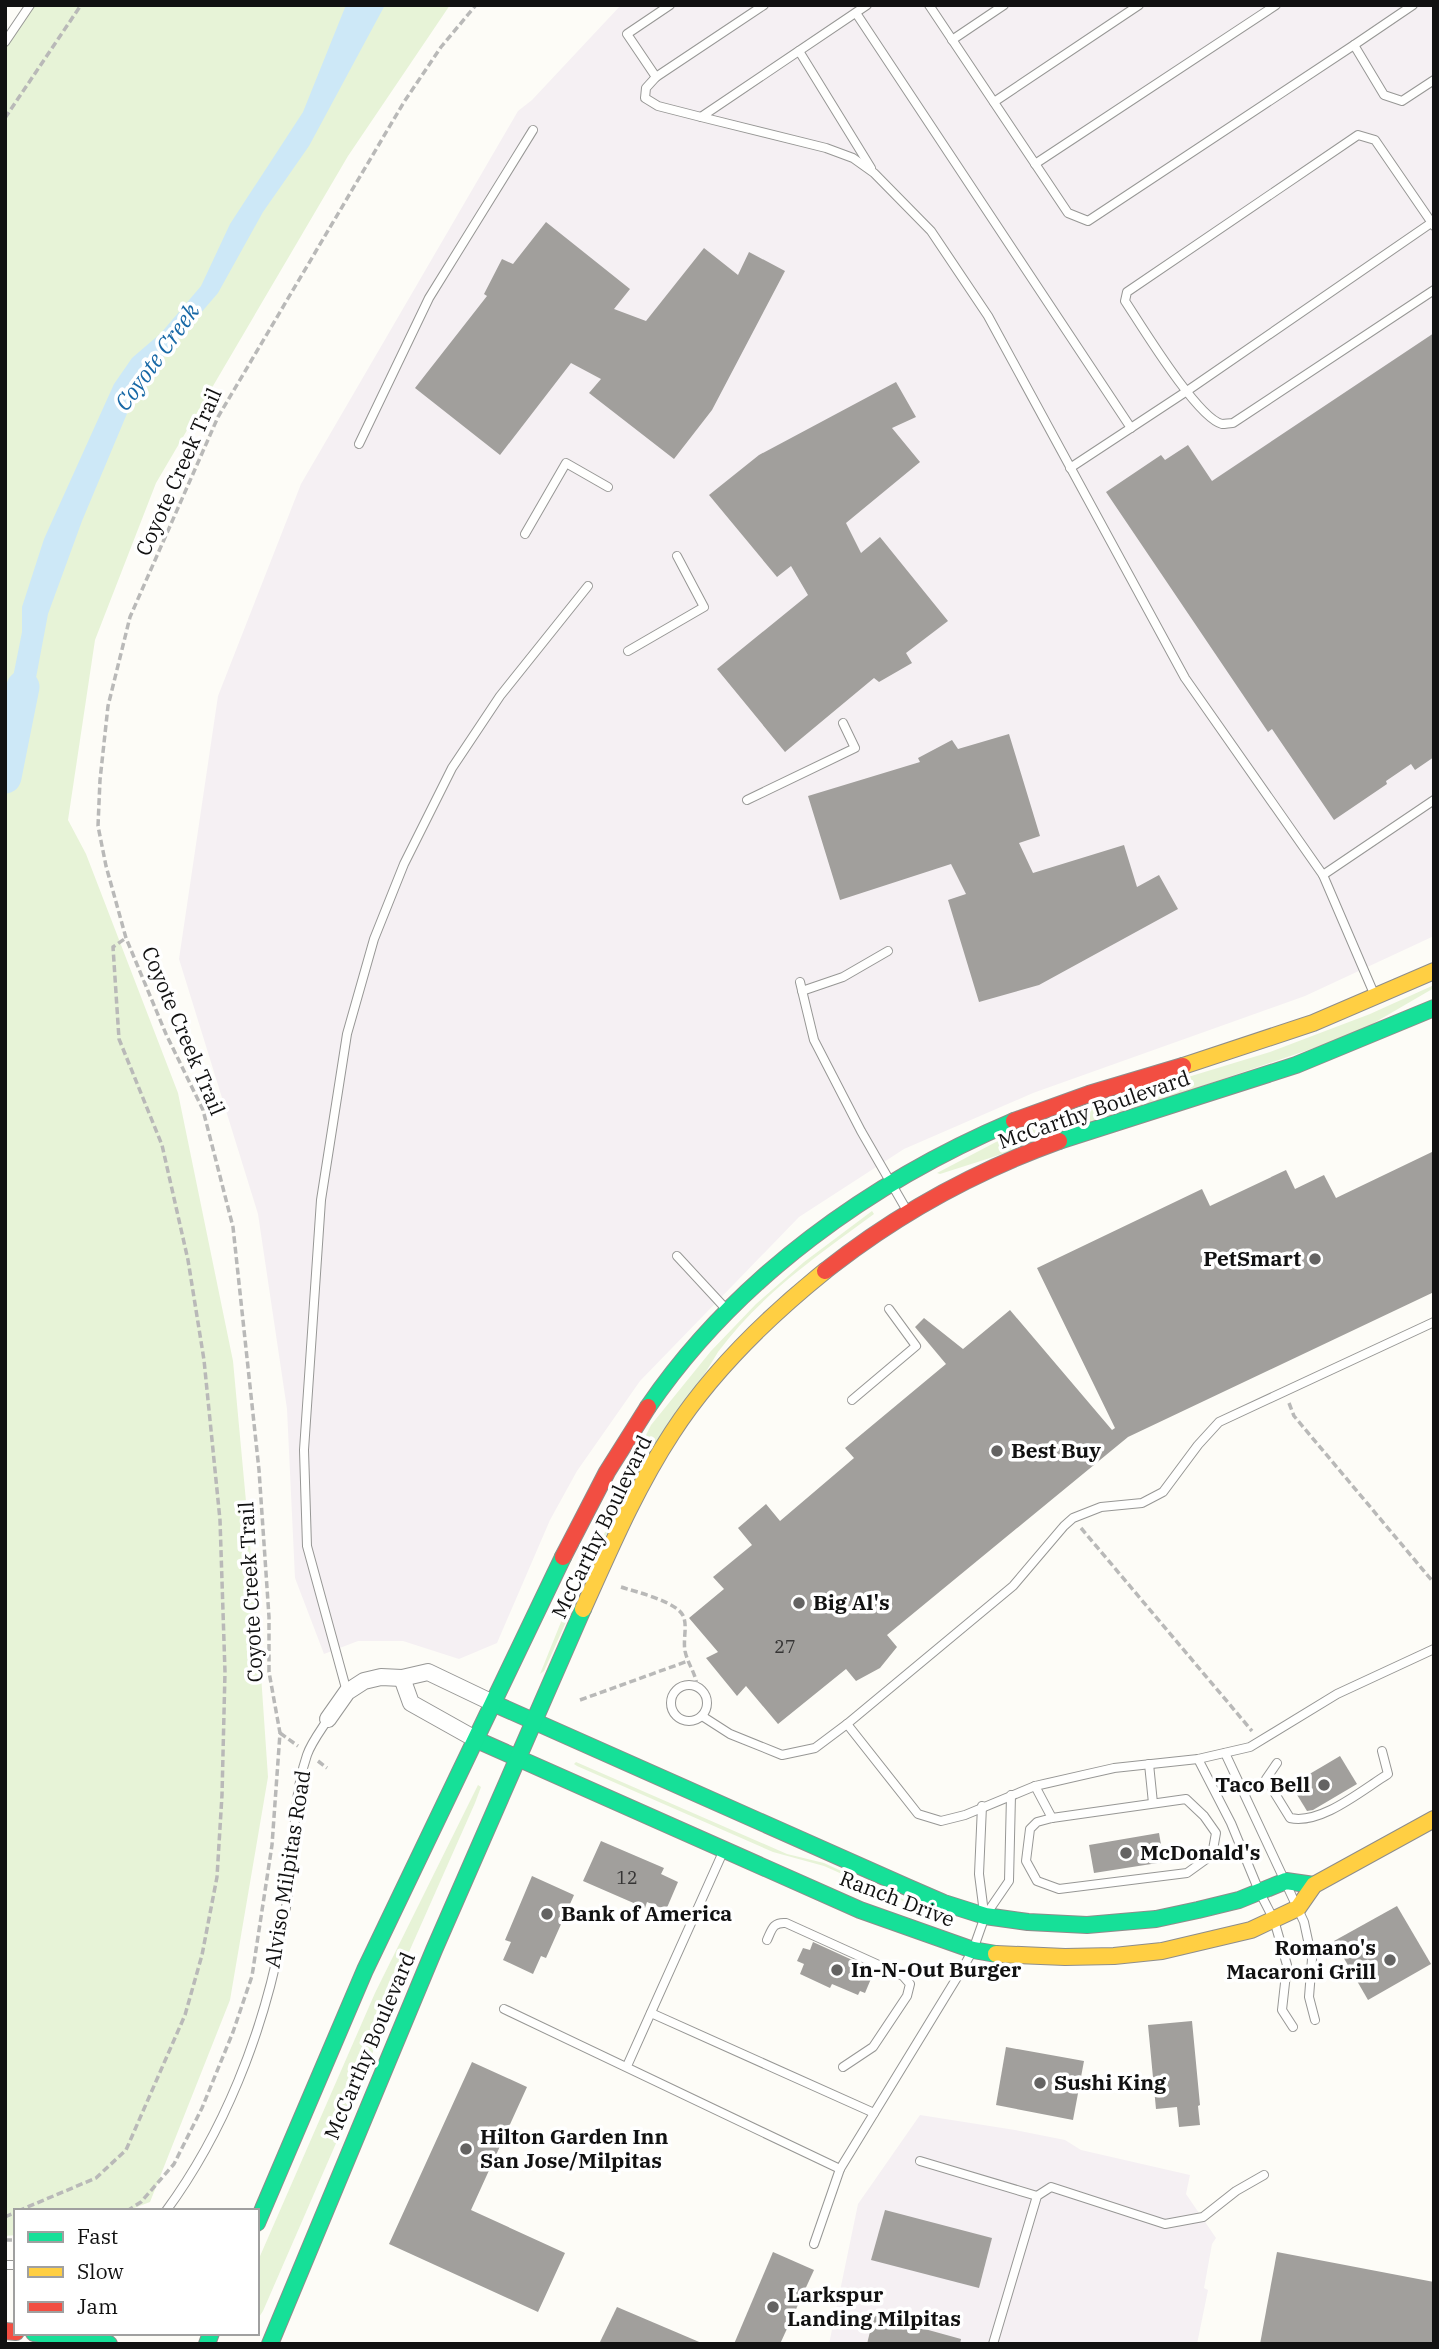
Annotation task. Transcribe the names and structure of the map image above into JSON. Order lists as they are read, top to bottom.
{
  "streets": {
    "main road": ["McCarthy Boulevard", "Ranch Drive"],
    "lane": ["Alviso Milpitas Road"],
    "path": ["Coyote Creek Trail"]
  },
  "crossings": [
    ["McCarthy Boulevard", "Ranch Drive"]
  ],
  "water": ["Coyote Creek"],
  "places": [
    "PetSmart",
    "Best Buy",
    "Big Al's",
    "Taco Bell",
    "McDonald's",
    "Bank of America",
    "Romano's Macaroni Grill",
    "In-N-Out Burger",
    "Sushi King",
    "Hilton Garden Inn San Jose/Milpitas",
    "Larkspur Landing Milpitas"
  ],
  "house_numbers": ["27", "12"],
  "legend": ["Fast", "Slow", "Jam"]
}
